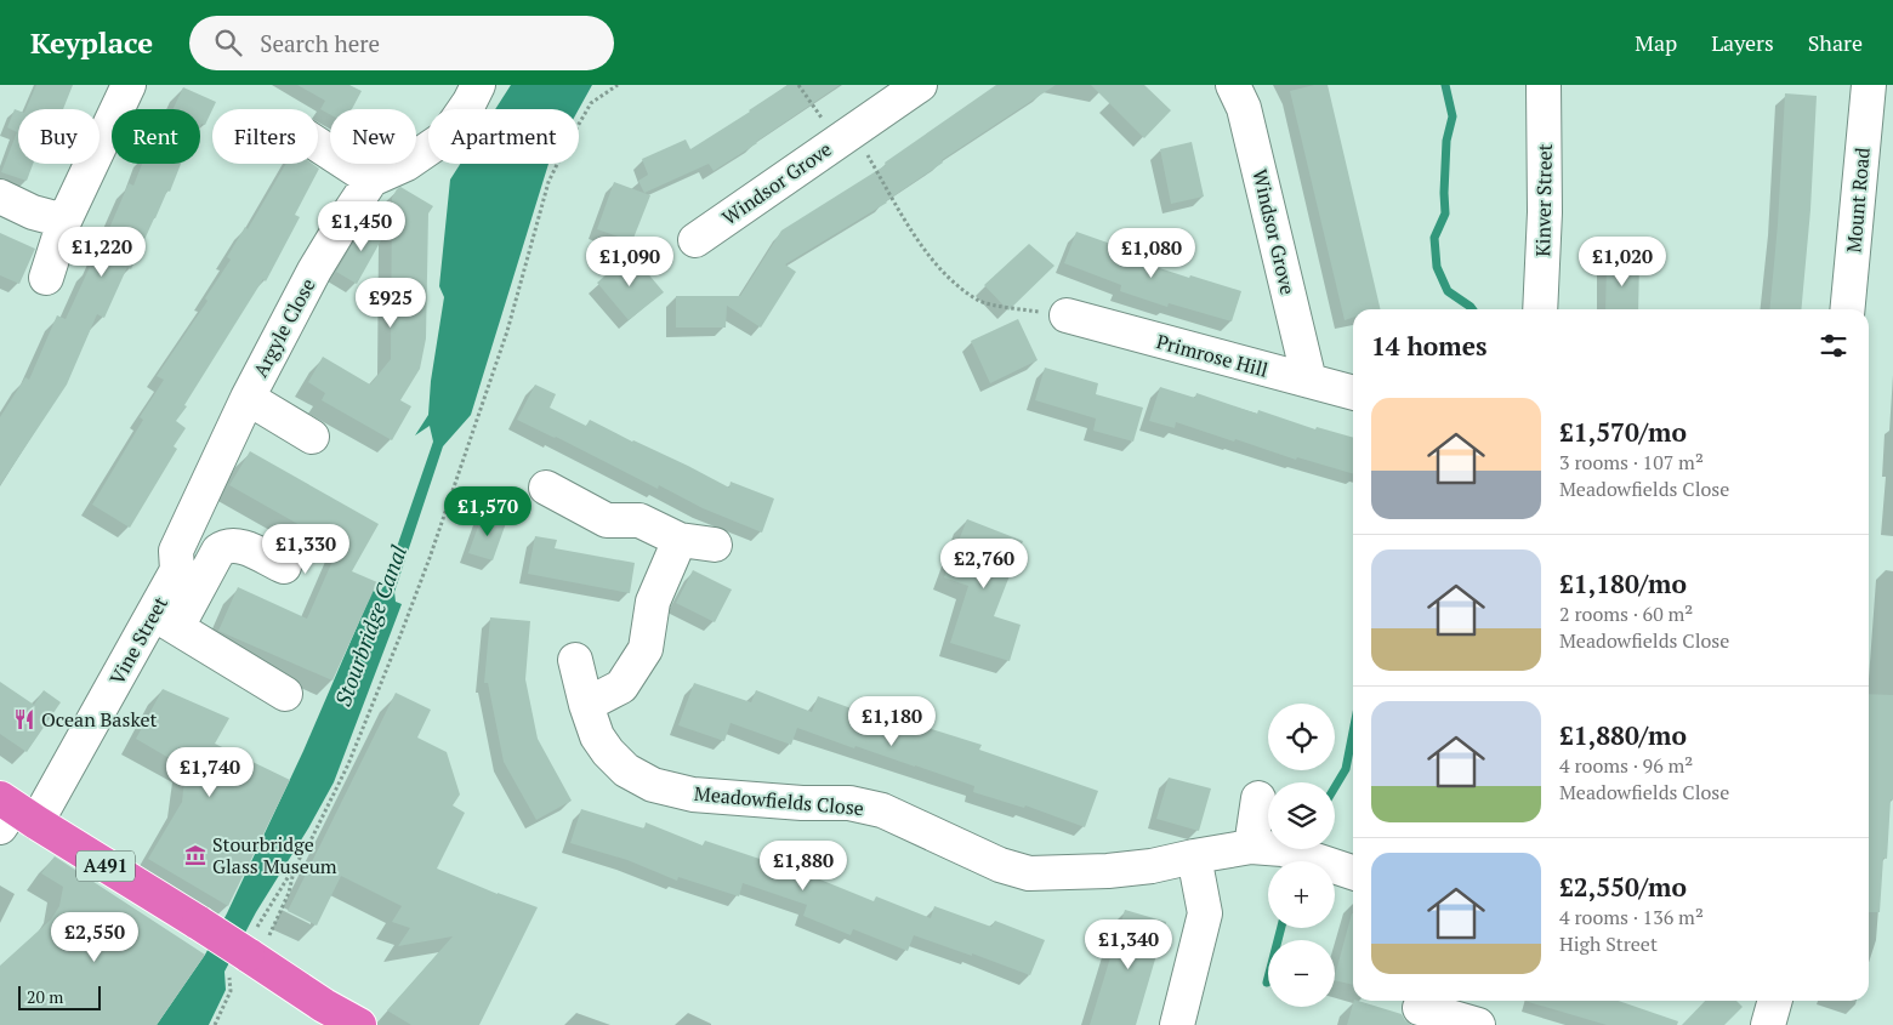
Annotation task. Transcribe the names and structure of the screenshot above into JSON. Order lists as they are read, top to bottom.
{
  "streets": {
    "highway": ["A491"],
    "street": [
      "Windsor Grove",
      "Kinver Street",
      "Mount Road",
      "Argyle Close",
      "Primrose Hill",
      "Vine Street",
      "Meadowfields Close"
    ]
  },
  "crossings": [
    ["Windsor Grove", "Primrose Hill"],
    ["Argyle Close", "Vine Street"],
    ["Vine Street", "A491"]
  ],
  "water": ["Stourbridge Canal"],
  "places": {
    "restaurant": ["Ocean Basket"],
    "museum": ["Stourbridge Glass Museum"]
  },
  "scale_bar": "20 m",
  "page": {
    "header": "Keyplace",
    "search": "Search here",
    "nav": ["Map", "Layers", "Share"],
    "chip": [
      "Buy",
      "Rent",
      "Filters",
      "New",
      "Apartment"
    ],
    "price": [
      "£1,450",
      "£1,220",
      "£1,080",
      "£1,090",
      "£1,020",
      "£925",
      "£1,570",
      "£1,330",
      "£2,760",
      "£1,180",
      "£1,740",
      "£1,880",
      "£2,550",
      "£1,340"
    ],
    "heading": "14 homes",
    "list": [
      {
        "name": "£1,570/mo",
        "note": "3 rooms · 107 m² · Meadowfields Close"
      },
      {
        "name": "£1,180/mo",
        "note": "2 rooms · 60 m² · Meadowfields Close"
      },
      {
        "name": "£1,880/mo",
        "note": "4 rooms · 96 m² · Meadowfields Close"
      },
      {
        "name": "£2,550/mo",
        "note": "4 rooms · 136 m² · High Street"
      }
    ],
    "map_buttons": ["+", "−"],
    "scale": "20 m"
  }
}
